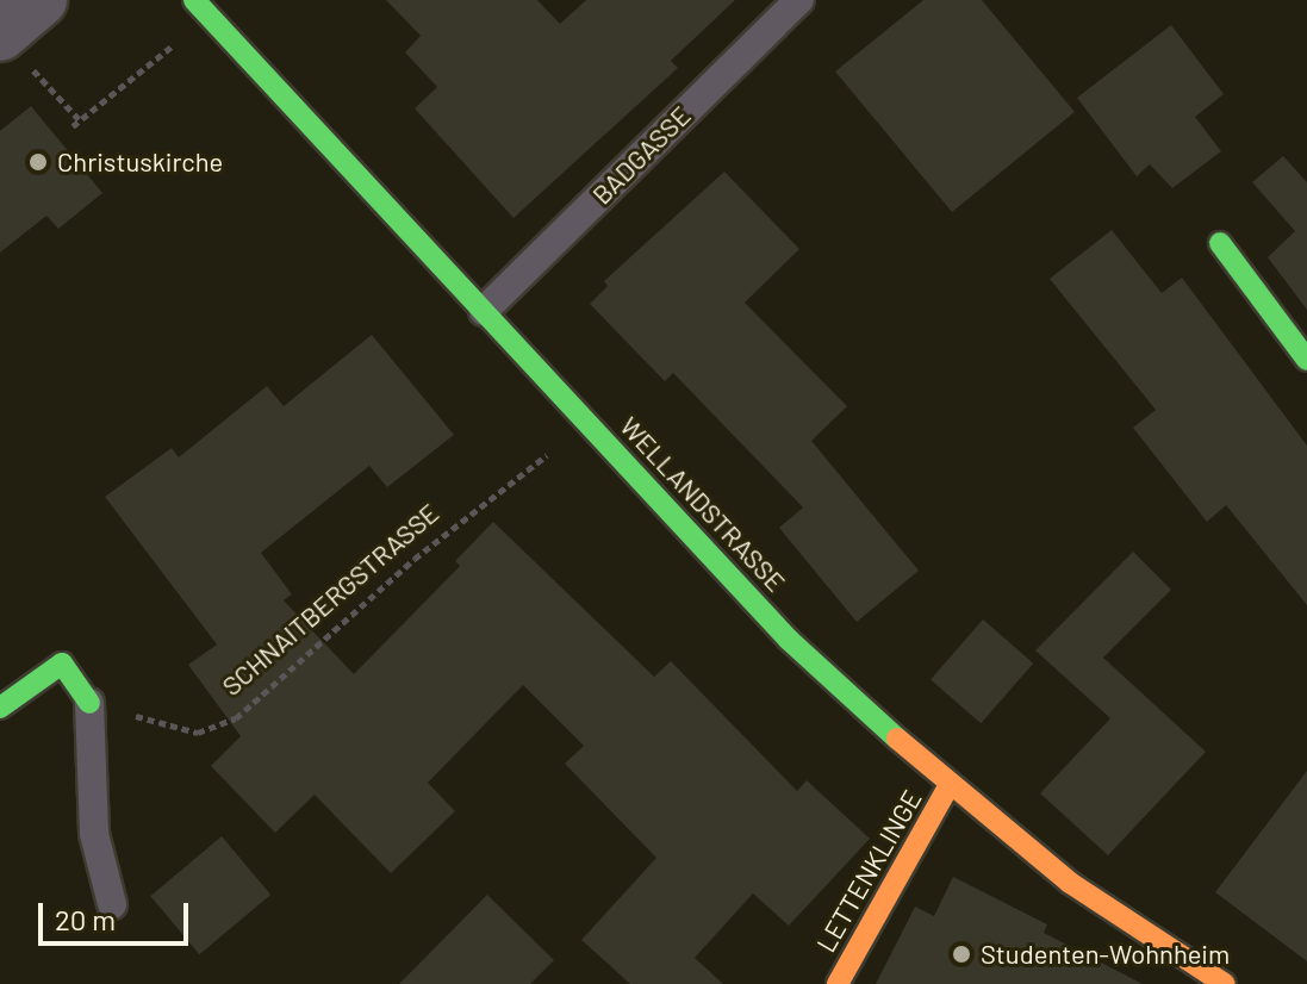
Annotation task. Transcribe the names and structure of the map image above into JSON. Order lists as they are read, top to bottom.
{
  "streets": {
    "main road": ["WELLANDSTRASSE", "LETTENKLINGE"],
    "lane": ["BADGASSE"],
    "path": ["SCHNAITBERGSTRASSE"]
  },
  "crossings": [
    ["BADGASSE", "WELLANDSTRASSE"],
    ["WELLANDSTRASSE", "SCHNAITBERGSTRASSE"],
    ["WELLANDSTRASSE", "LETTENKLINGE"]
  ],
  "places": ["Christuskirche", "Studenten-Wohnheim"],
  "scale_bar": "20 m"
}
